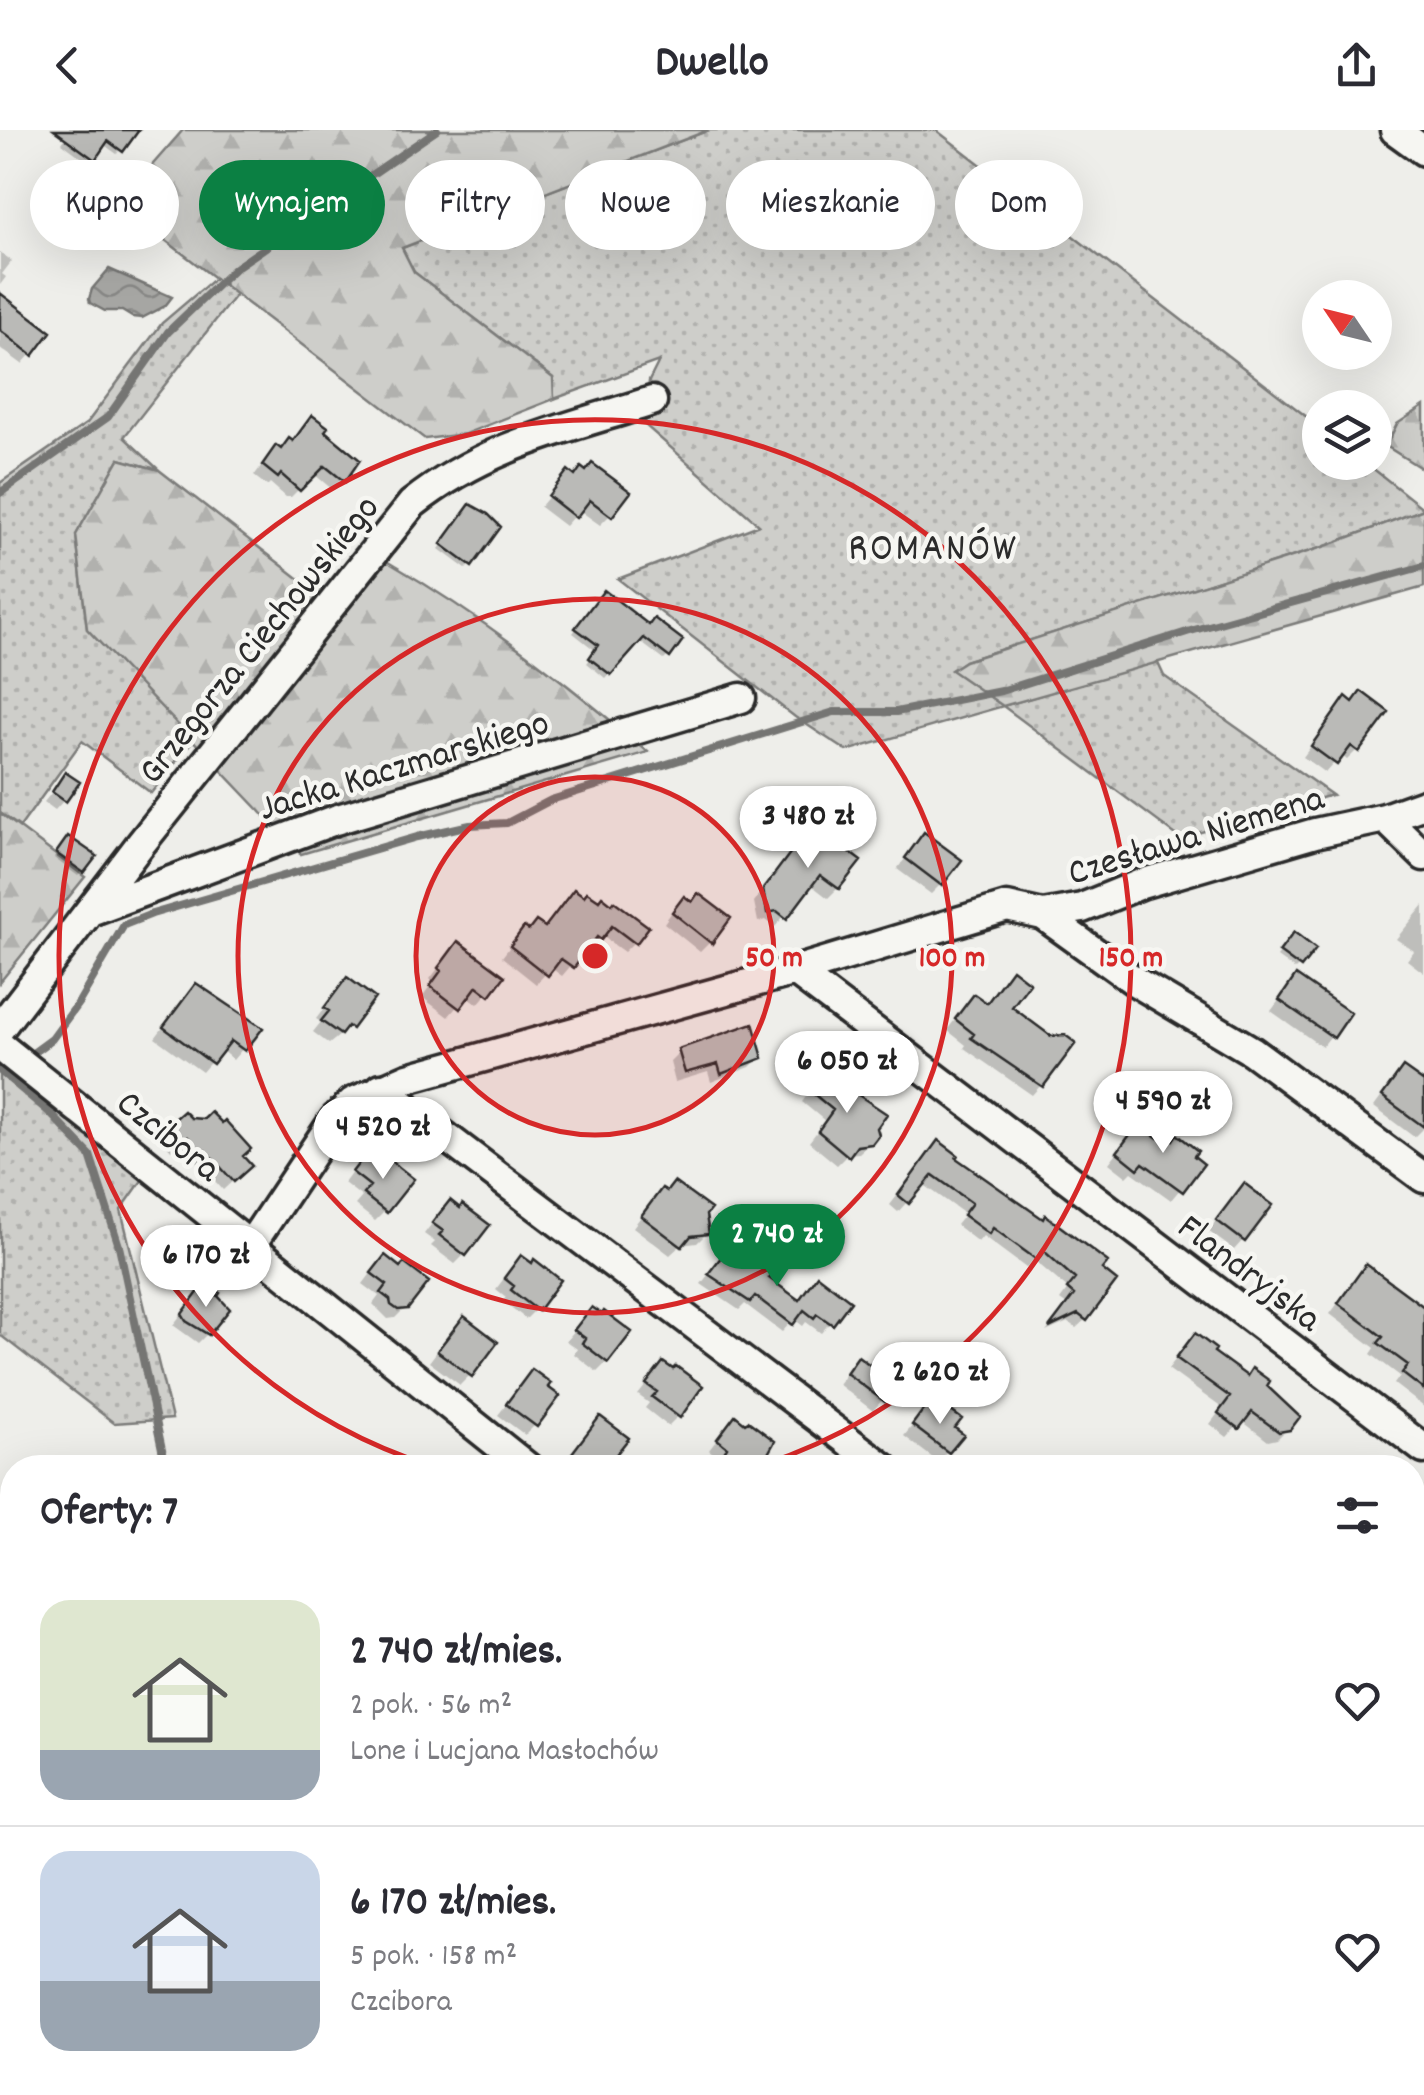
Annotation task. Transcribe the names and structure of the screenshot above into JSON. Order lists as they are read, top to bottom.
{
  "streets": {
    "street": [
      "Grzegorza Ciechowskiego",
      "Jacka Kaczmarskiego",
      "Czesława Niemena",
      "Czcibora",
      "Flandryjska"
    ]
  },
  "crossings": [
    ["Grzegorza Ciechowskiego", "Jacka Kaczmarskiego"],
    ["Czesława Niemena", "Czcibora"],
    ["Czesława Niemena", "Flandryjska"]
  ],
  "districts": ["ROMANÓW"],
  "north": "top left",
  "page": {
    "header": "Dwello",
    "chip": [
      "Kupno",
      "Wynajem",
      "Filtry",
      "Nowe",
      "Mieszkanie",
      "Dom"
    ],
    "price": [
      "3 480 zł",
      "6 050 zł",
      "4 590 zł",
      "4 520 zł",
      "2 740 zł",
      "6 170 zł",
      "2 620 zł"
    ],
    "heading": "Oferty: 7",
    "list": [
      {
        "name": "2 740 zł/mies.",
        "note": "2 pok. · 56 m² · Lone i Lucjana Masłochów"
      },
      {
        "name": "6 170 zł/mies.",
        "note": "5 pok. · 158 m² · Czcibora"
      }
    ]
  },
  "rings": ["50 m", "100 m", "150 m"]
}
